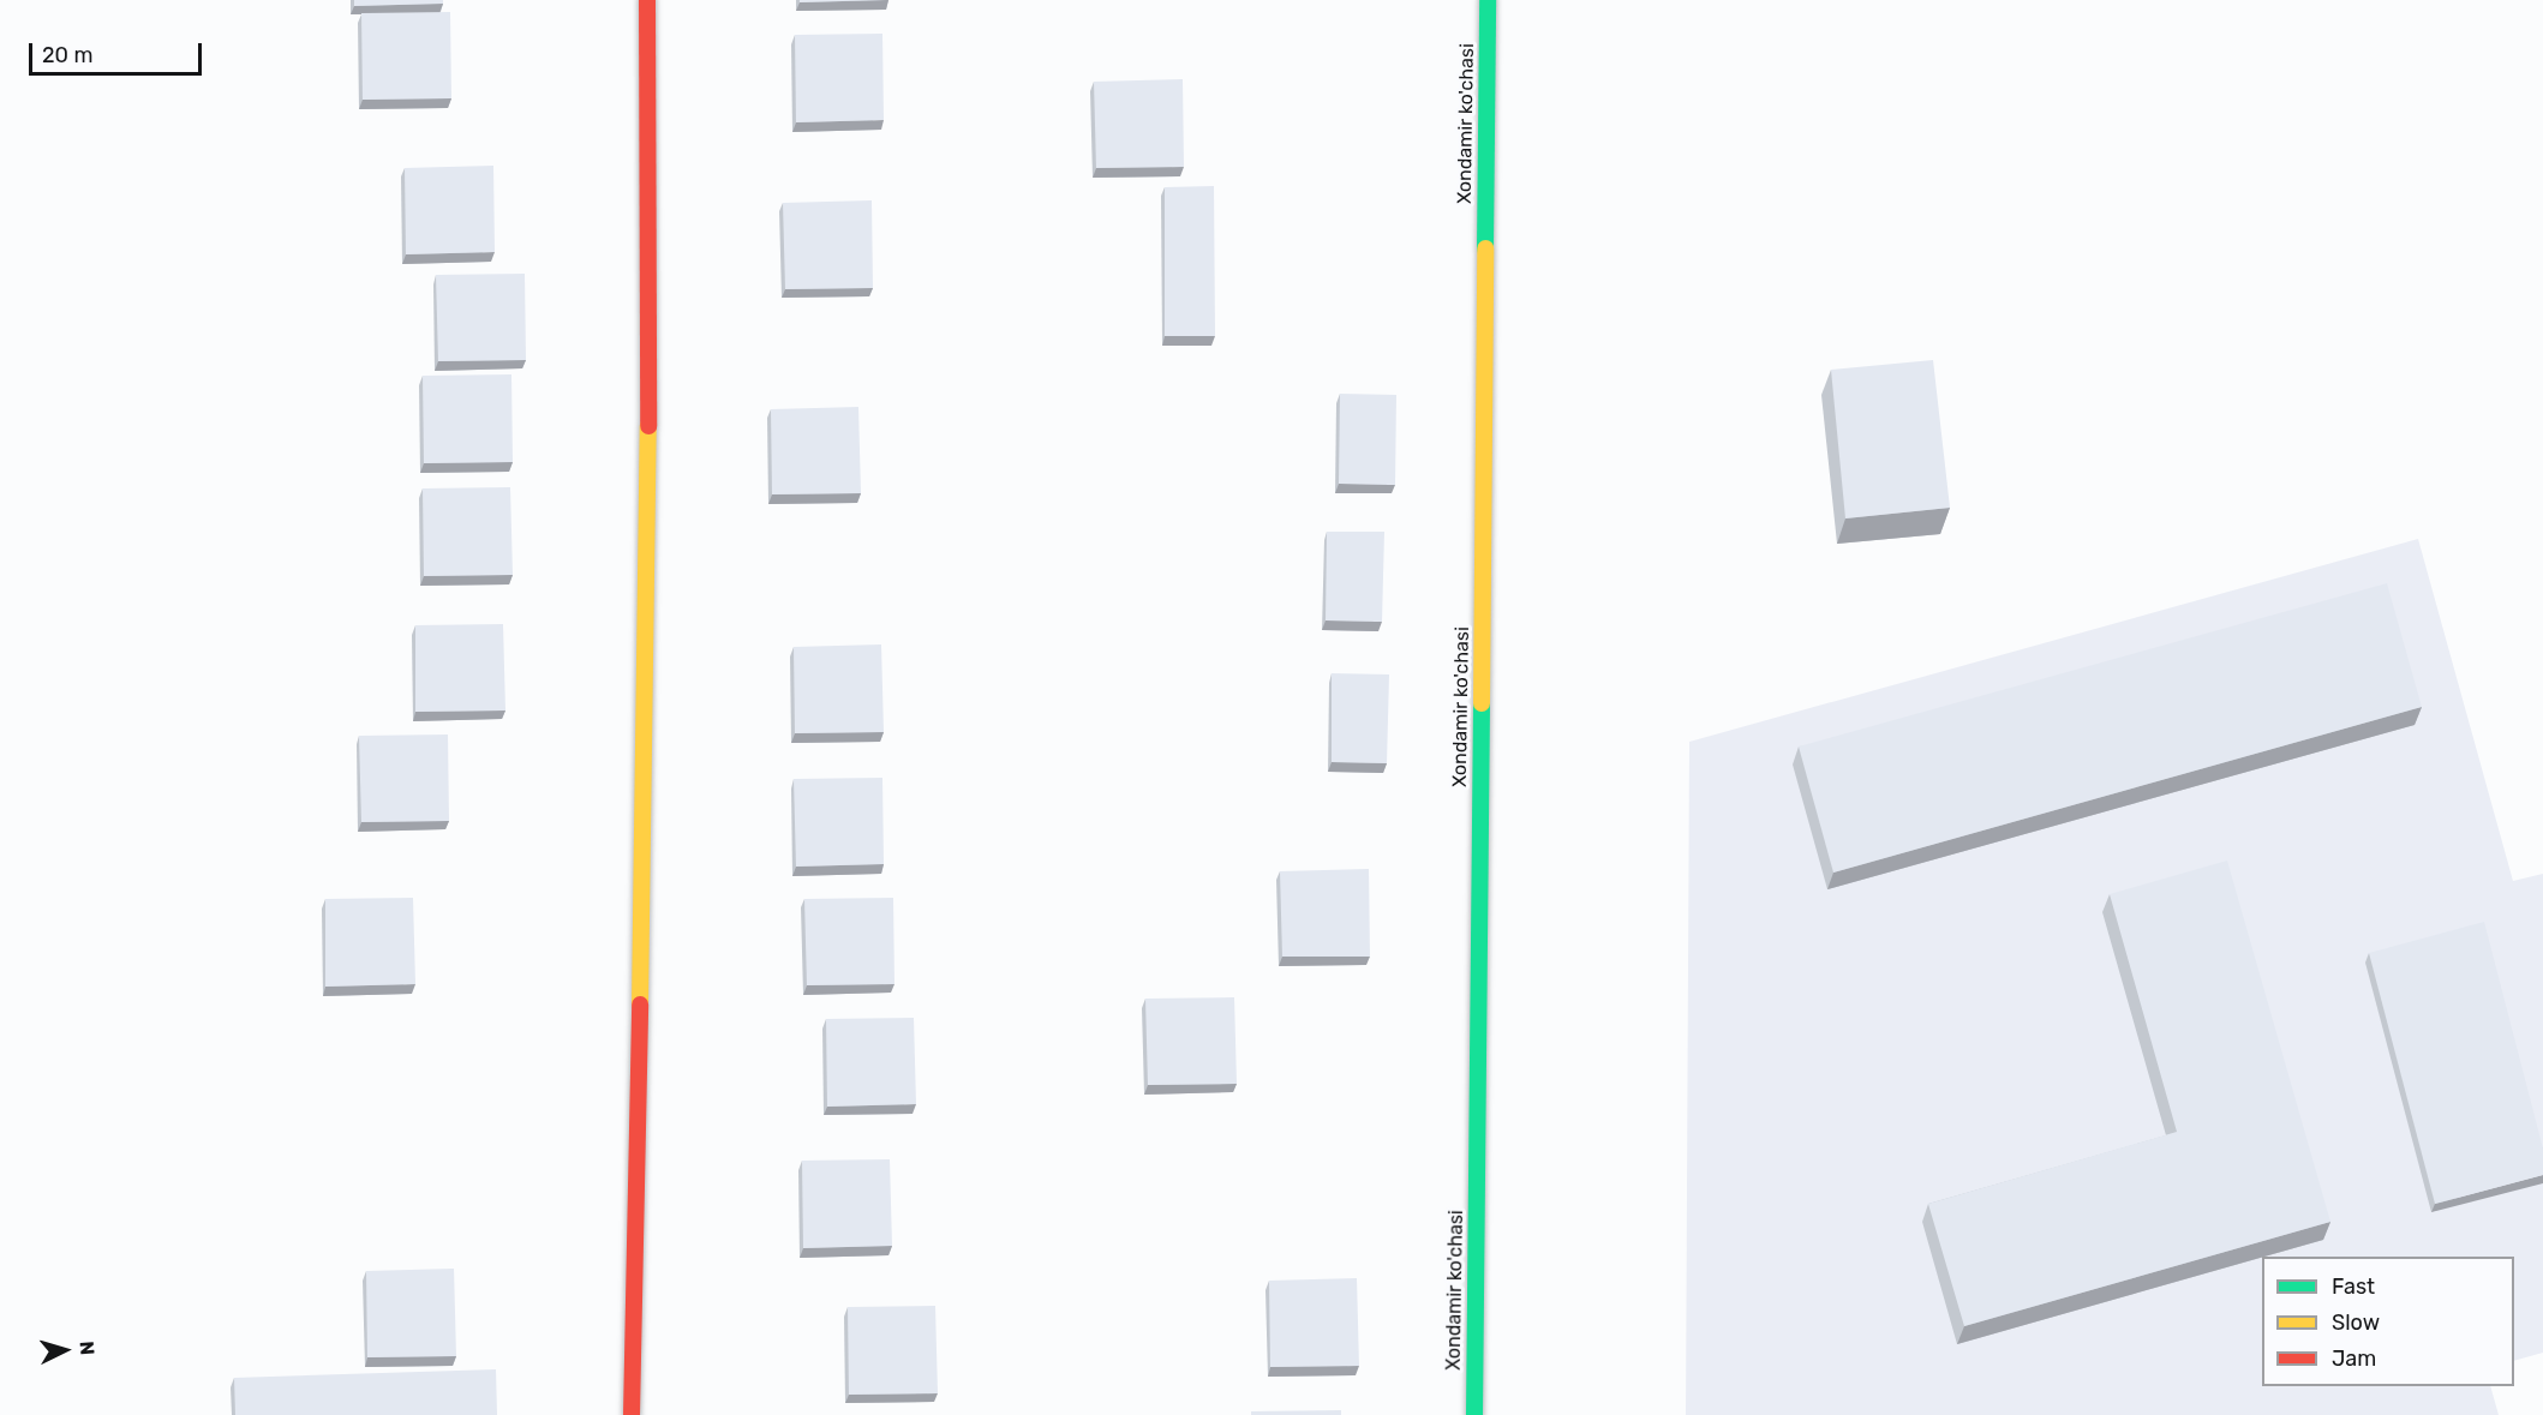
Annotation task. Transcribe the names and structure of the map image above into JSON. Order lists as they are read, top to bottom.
{
  "streets": {
    "street": ["Xondamir ko'chasi"]
  },
  "legend": ["Fast", "Slow", "Jam"],
  "scale_bar": "20 m",
  "north": "right"
}
